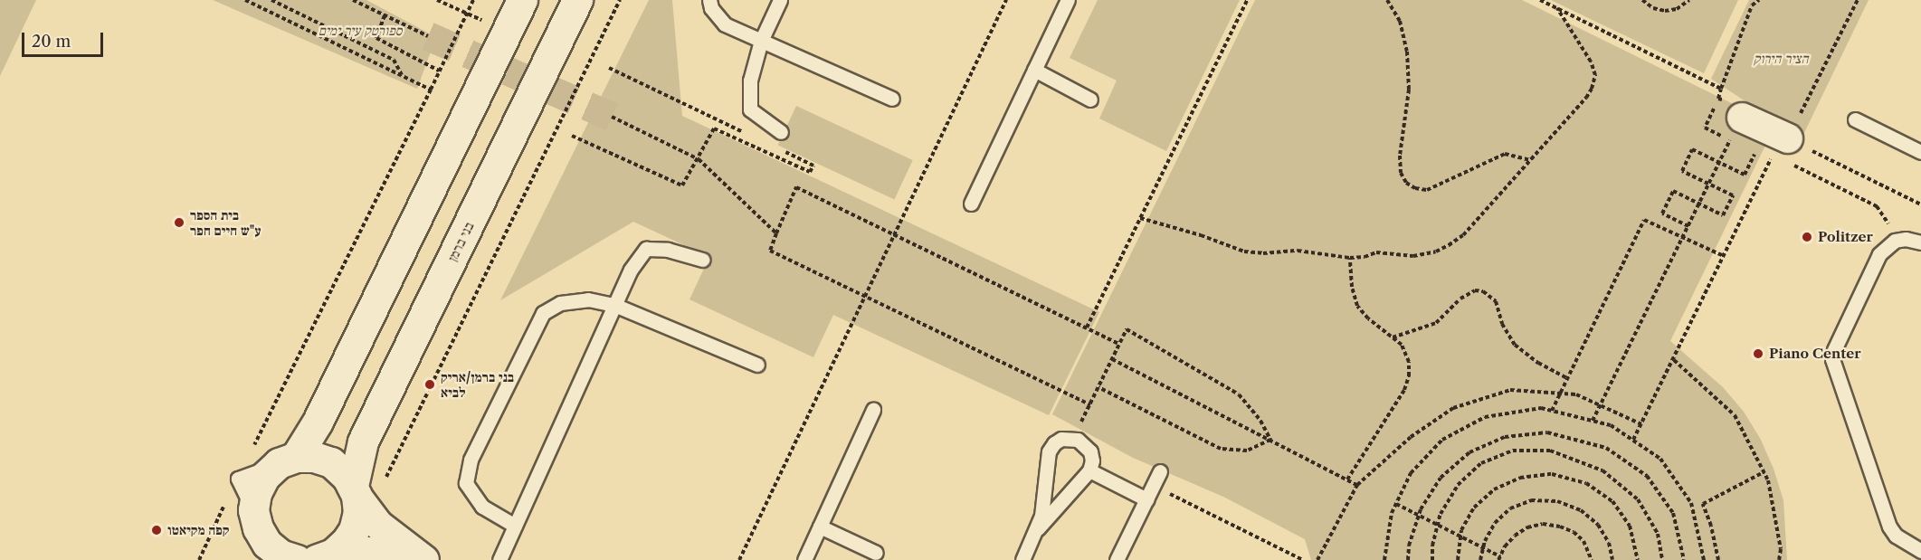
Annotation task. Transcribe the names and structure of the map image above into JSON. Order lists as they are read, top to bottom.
{
  "streets": {
    "street": ["בני ברמן"]
  },
  "parks": ["ספורטק עיר ימים", "הציר הירוק"],
  "places": [
    "בית הספר ע\"ש חיים חפר",
    "Politzer",
    "Piano Center",
    "בני ברמן/אריק לביא",
    "קפה מקיאטו"
  ],
  "scale_bar": "20 m"
}
